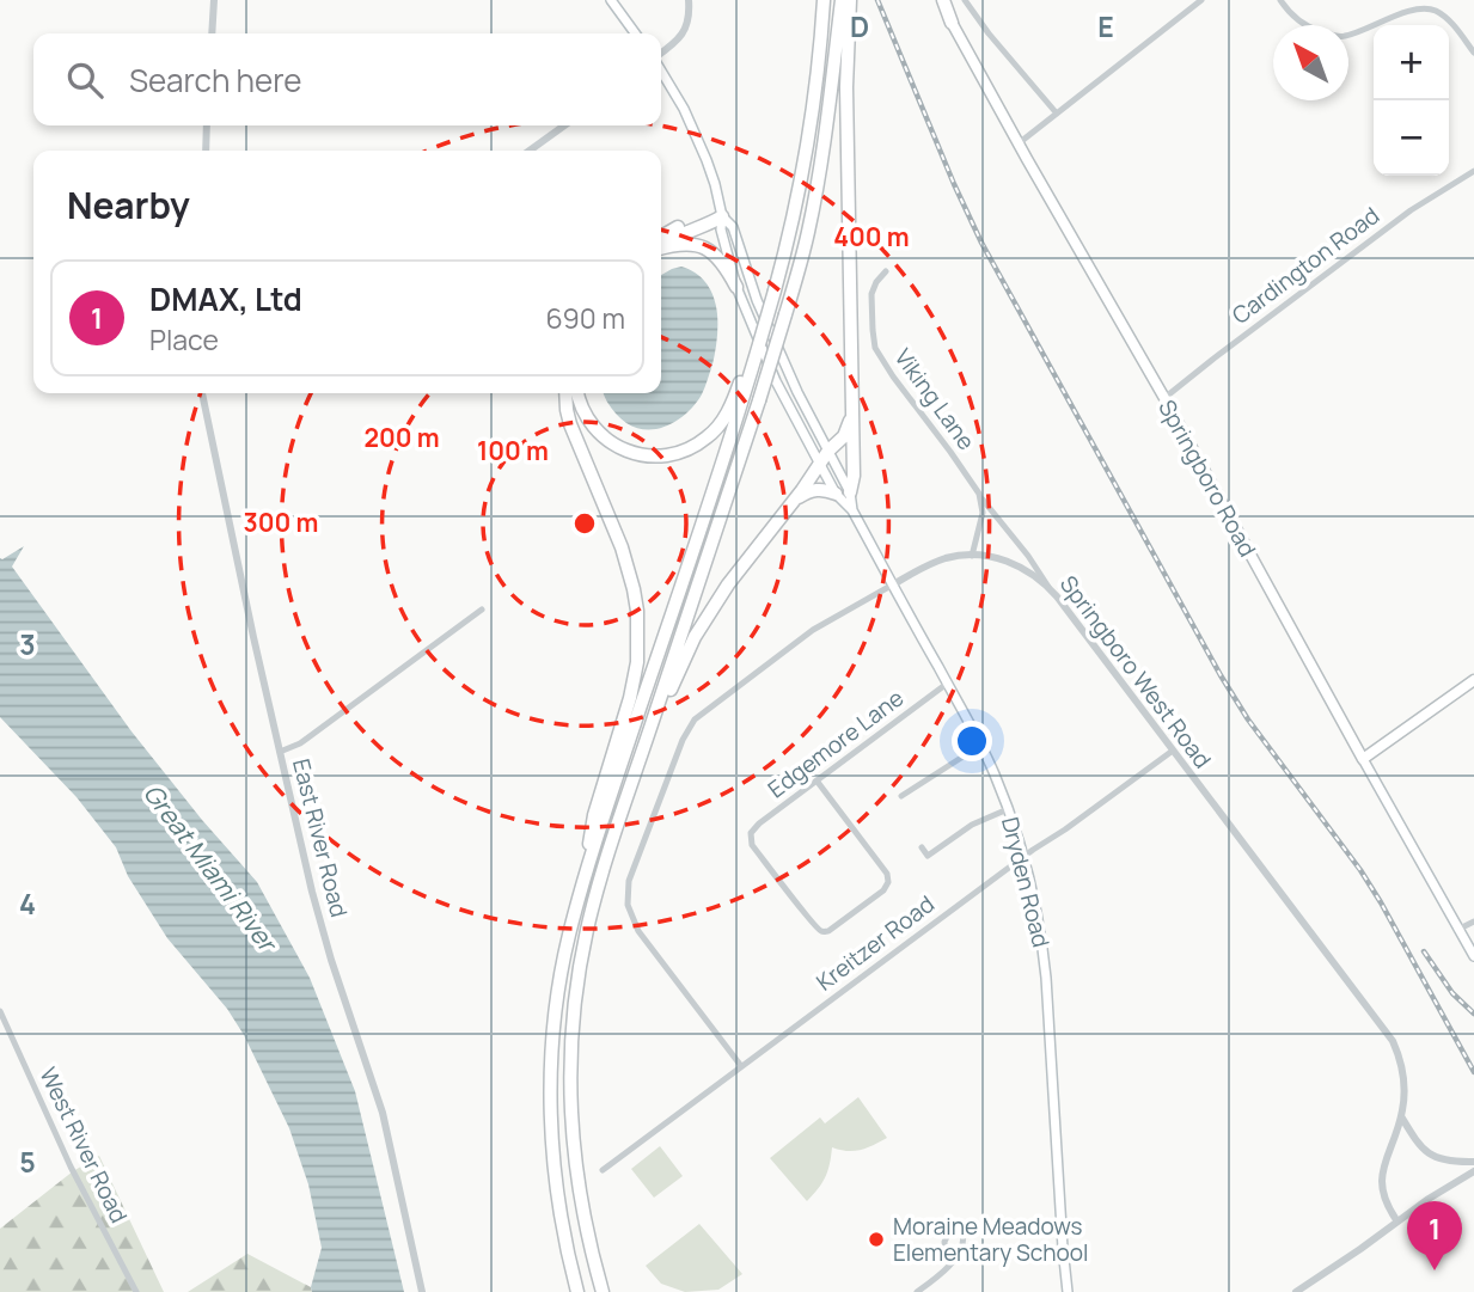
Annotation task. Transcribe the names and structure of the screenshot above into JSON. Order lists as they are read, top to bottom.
{
  "streets": {
    "main road": ["Springboro Road", "Dryden Road"],
    "street": [
      "Cardington Road",
      "Viking Lane",
      "Springboro West Road",
      "Edgemore Lane",
      "East River Road",
      "Kreitzer Road",
      "West River Road"
    ]
  },
  "crossings": [
    ["Cardington Road", "Springboro Road"],
    ["Viking Lane", "Springboro West Road"],
    ["Springboro West Road", "Dryden Road"],
    ["Springboro West Road", "Kreitzer Road"],
    ["Edgemore Lane", "Dryden Road"],
    ["Dryden Road", "Kreitzer Road"]
  ],
  "water": ["Great Miami River"],
  "places": ["Moraine Meadows Elementary School"],
  "north": "top left",
  "page": {
    "map_buttons": ["+", "−"],
    "search": "Search here",
    "heading": "Nearby",
    "list": [
      {
        "mark": "1",
        "name": "DMAX, Ltd",
        "note": "Place",
        "value": "690 m"
      }
    ],
    "pins": "1"
  },
  "grid": {
    "columns": ["D", "E"],
    "rows": ["3", "4", "5"]
  },
  "rings": [
    "400 m",
    "200 m",
    "100 m",
    "300 m"
  ]
}
